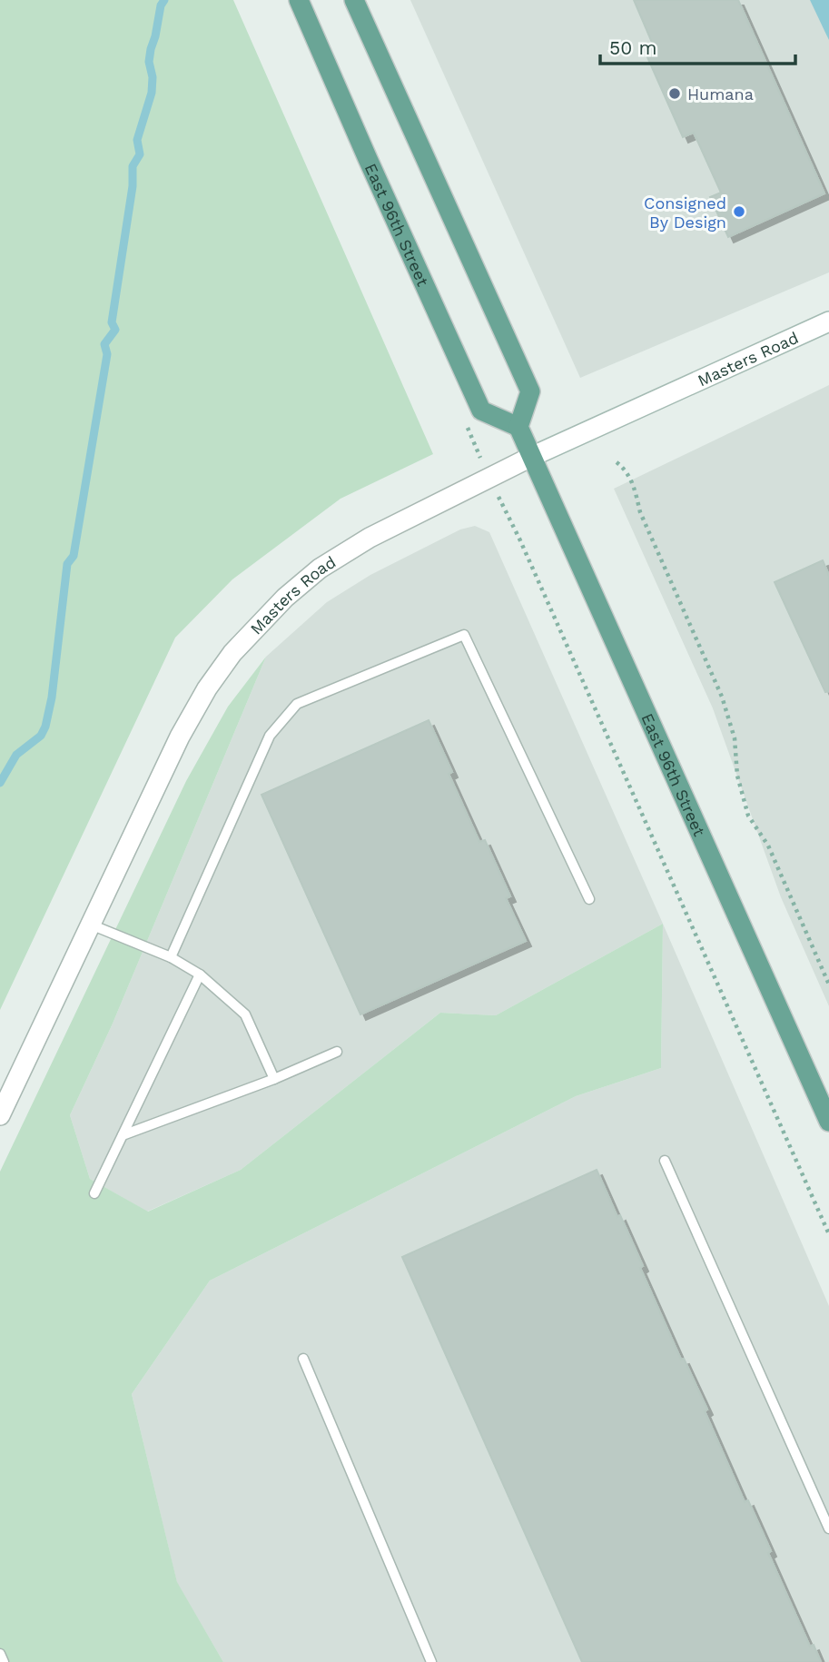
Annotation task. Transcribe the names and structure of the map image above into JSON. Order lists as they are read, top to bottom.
{
  "streets": {
    "main road": ["East 96th Street"],
    "street": ["Masters Road"]
  },
  "crossings": [
    ["East 96th Street", "Masters Road"]
  ],
  "places": ["Humana", "Consigned By Design"],
  "scale_bar": "50 m"
}
